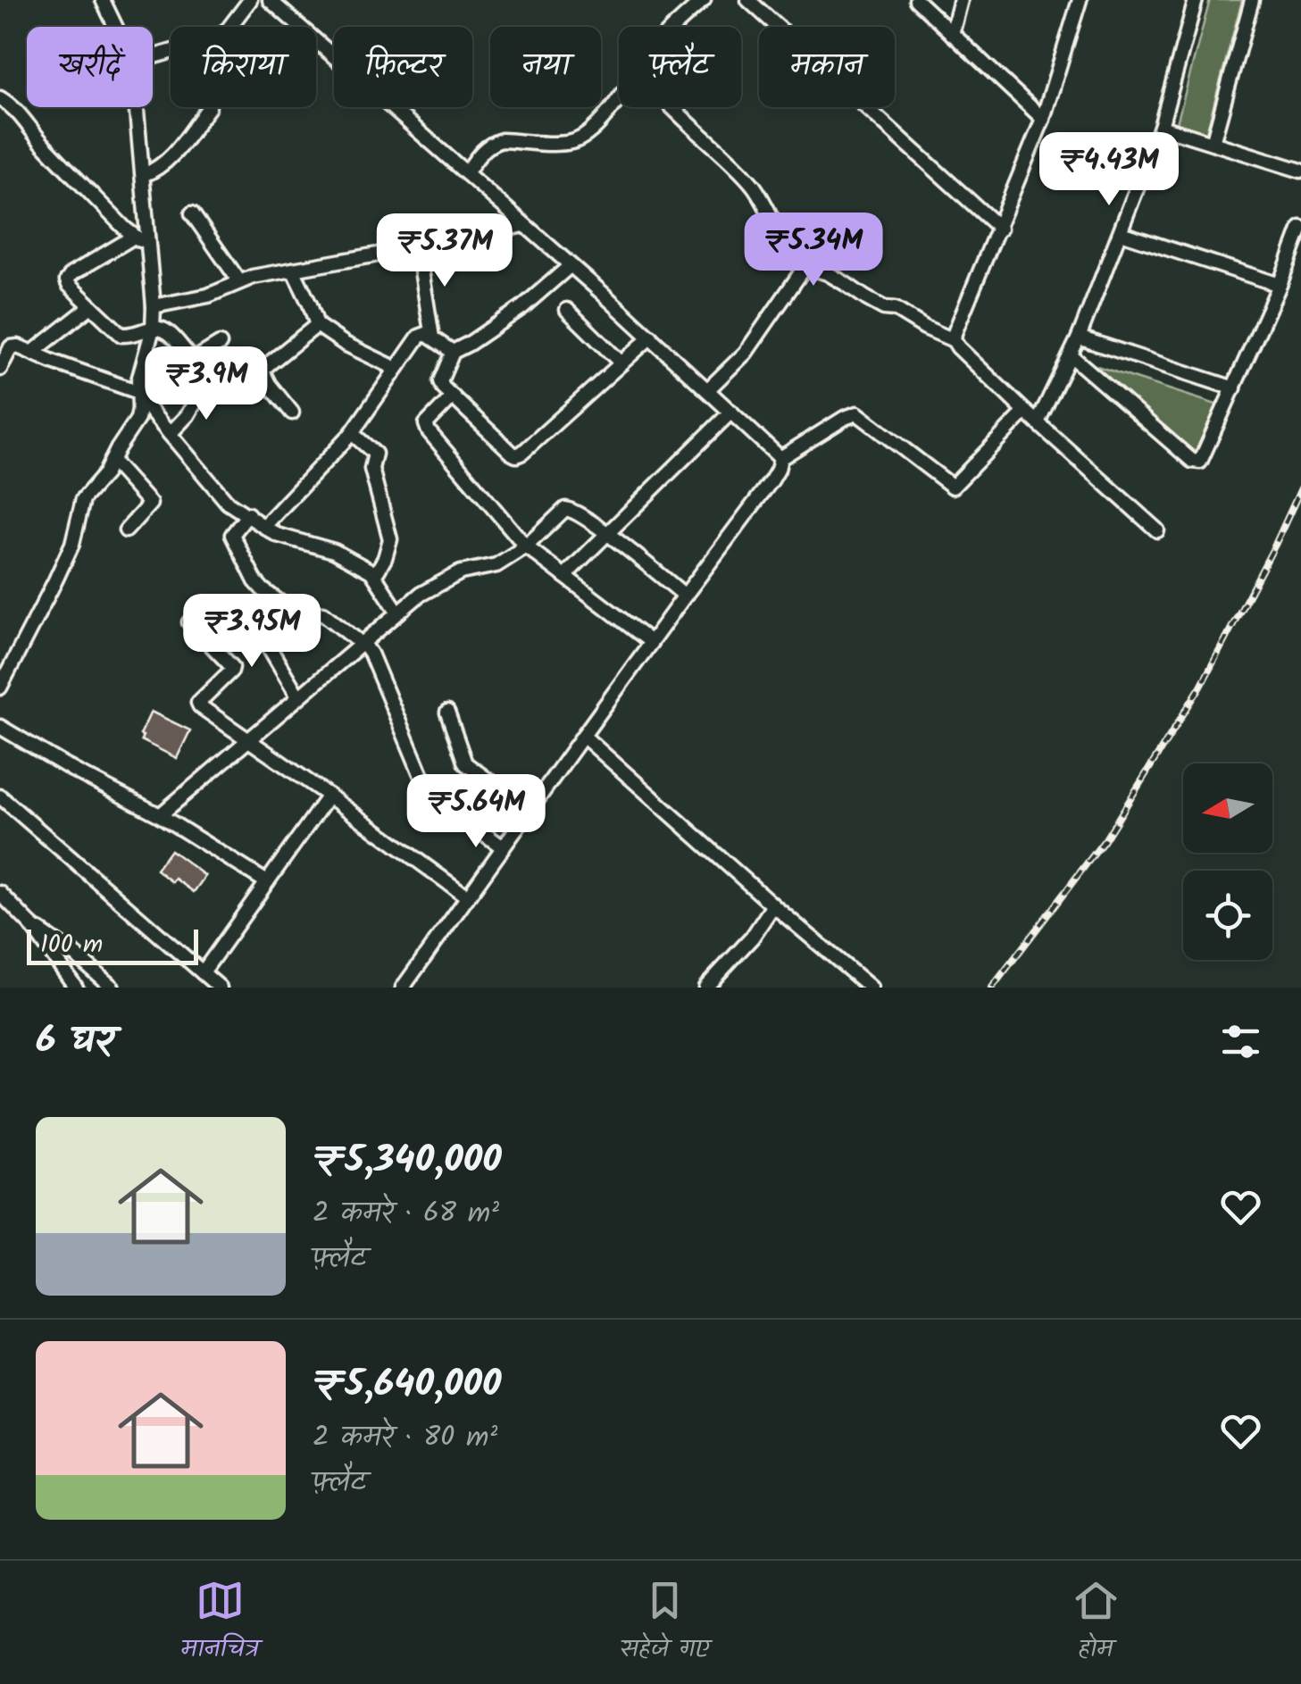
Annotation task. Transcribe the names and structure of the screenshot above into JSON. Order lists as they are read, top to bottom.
{
  "scale_bar": "100 m",
  "north": "left",
  "page": {
    "chip": [
      "खरीदें",
      "किराया",
      "फ़िल्टर",
      "नया",
      "फ़्लैट",
      "मकान"
    ],
    "price": [
      "₹4.43M",
      "₹5.34M",
      "₹5.37M",
      "₹3.9M",
      "₹3.95M",
      "₹5.64M"
    ],
    "scale": "100 m",
    "heading": "6 घर",
    "list": [
      {
        "name": "₹5,340,000",
        "note": "2 कमरे · 68 m² · फ़्लैट"
      },
      {
        "name": "₹5,640,000",
        "note": "2 कमरे · 80 m² · फ़्लैट"
      }
    ],
    "tabs": ["मानचित्र", "सहेजे गए", "होम"]
  }
}
